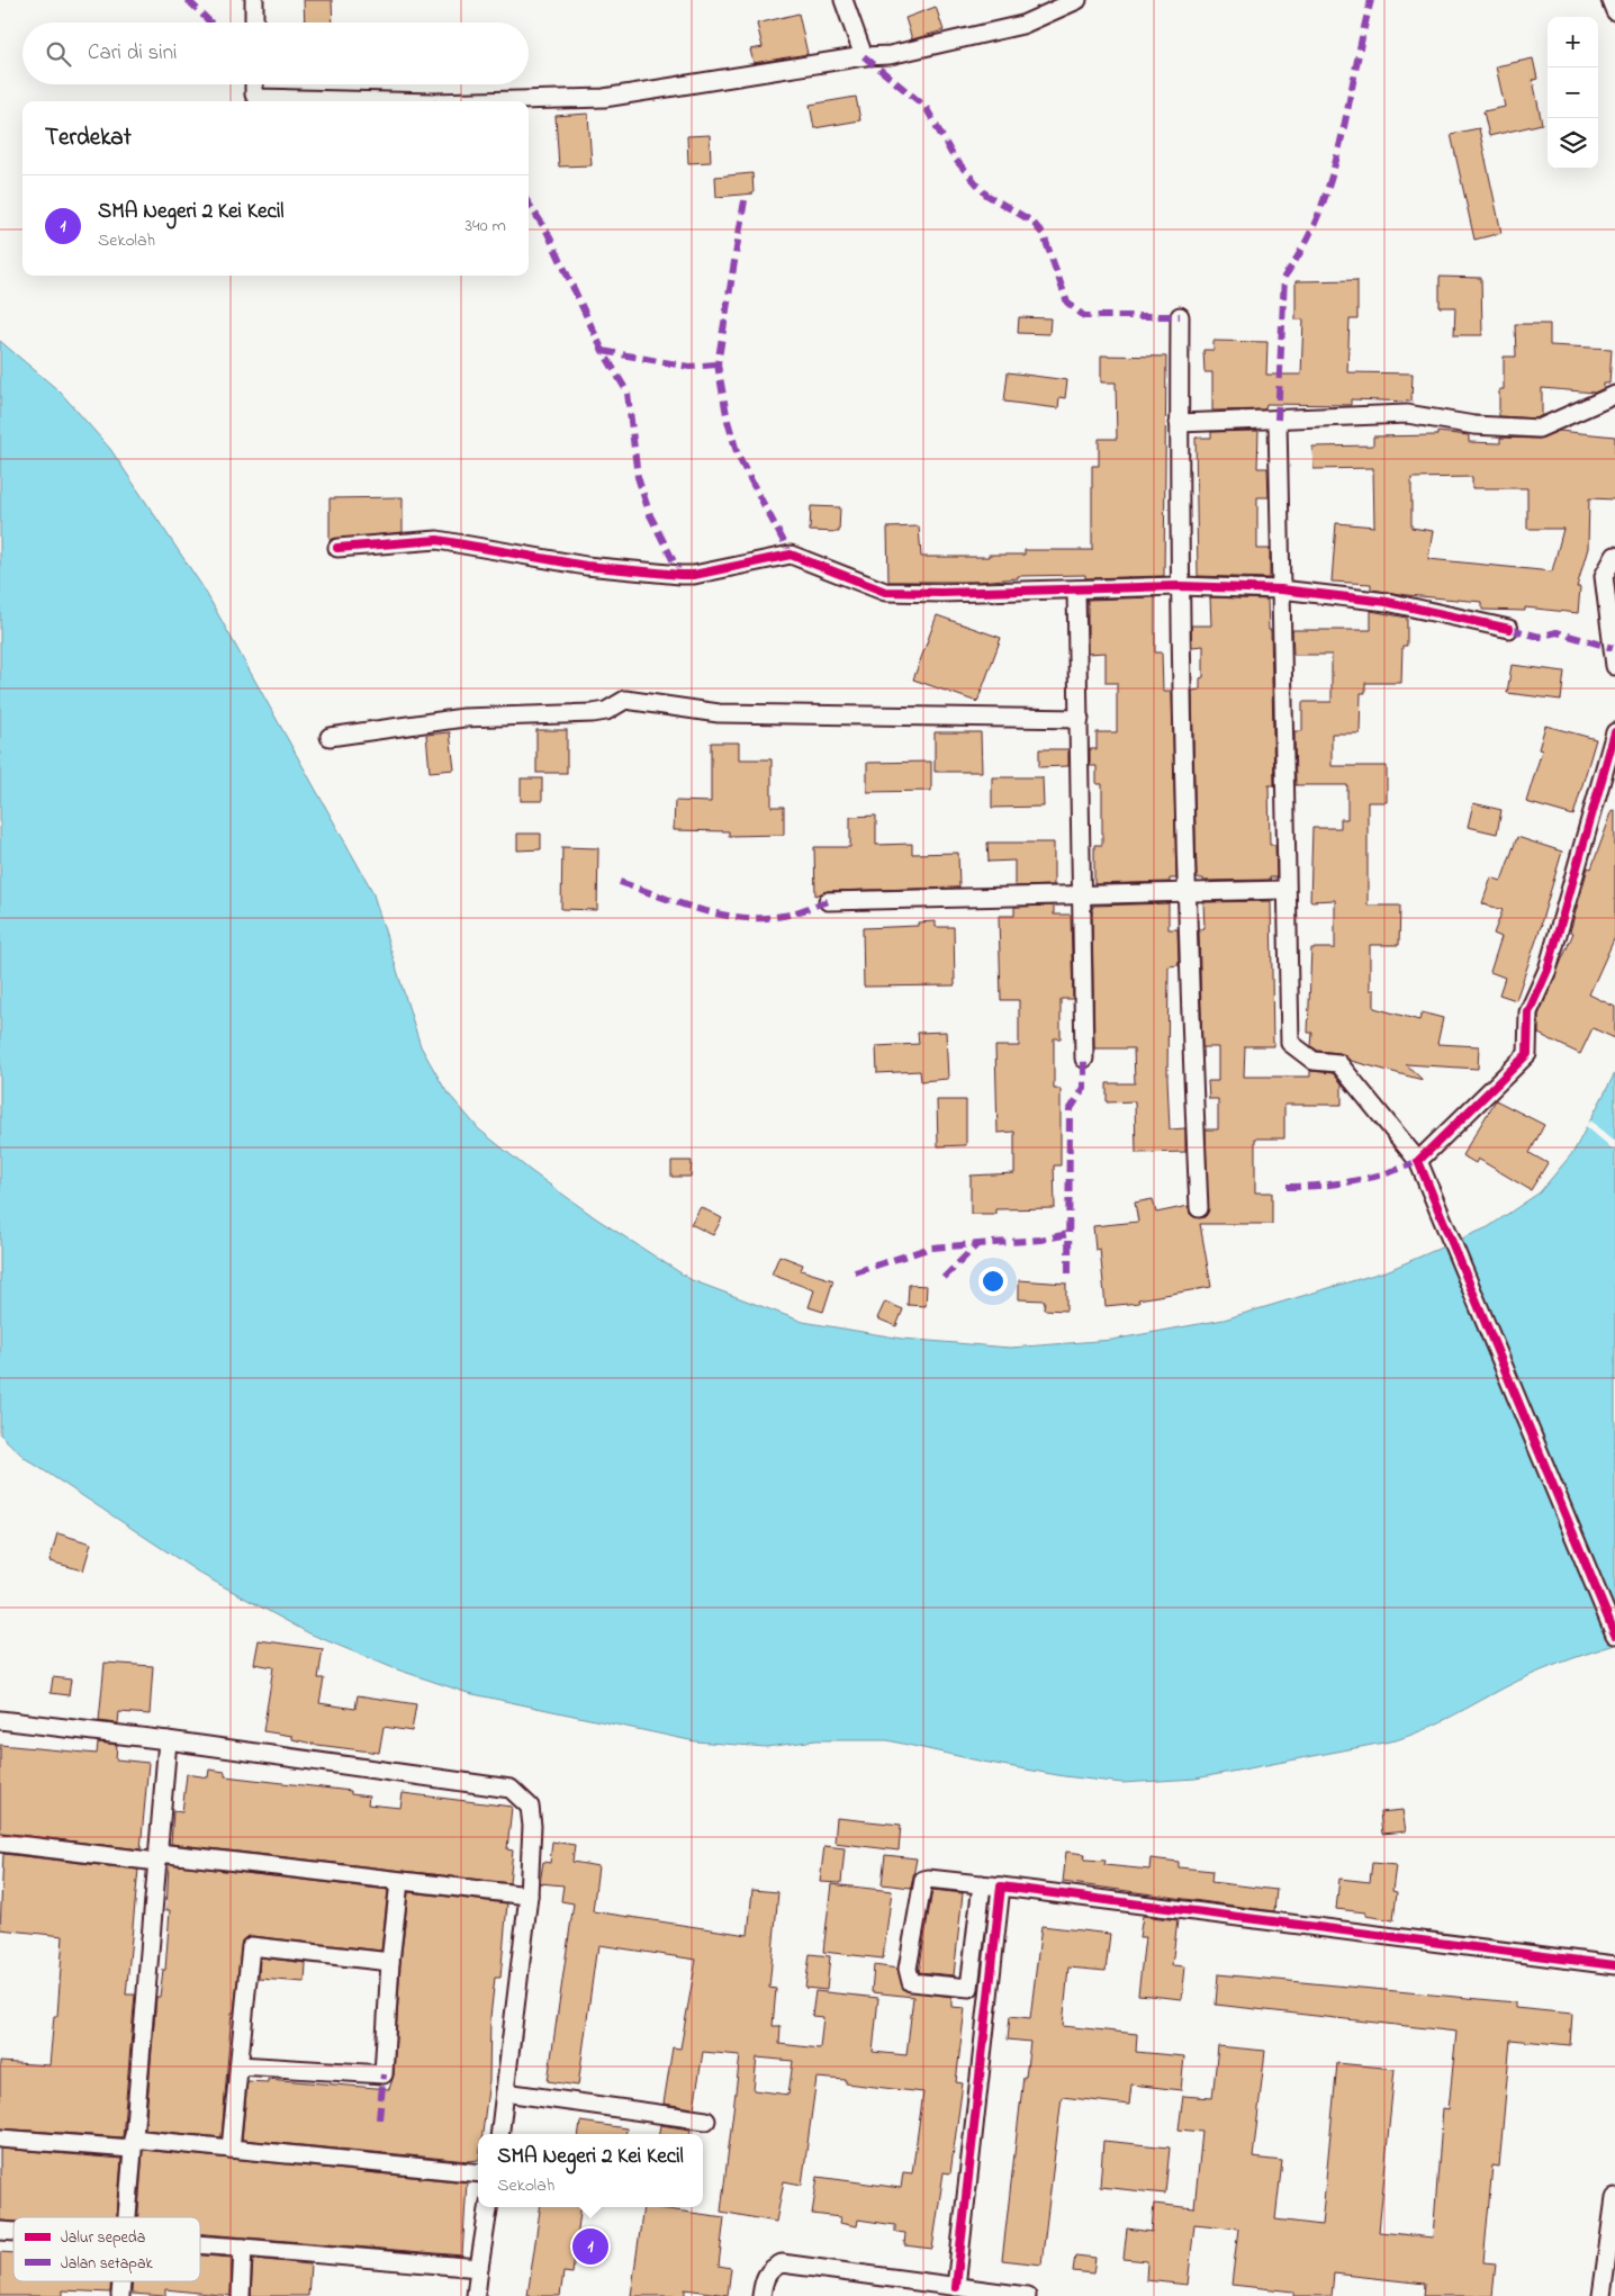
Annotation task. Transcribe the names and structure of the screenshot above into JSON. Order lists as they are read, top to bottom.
{
  "legend": ["Jalur sepeda", "Jalan setapak"],
  "page": {
    "map_buttons": ["+", "−"],
    "search": "Cari di sini",
    "heading": "Terdekat",
    "list": [
      {
        "mark": "1",
        "name": "SMA Negeri 2 Kei Kecil",
        "note": "Sekolah",
        "value": "340 m"
      }
    ],
    "popup": ["SMA Negeri 2 Kei Kecil", "Sekolah"],
    "pins": "1"
  }
}
